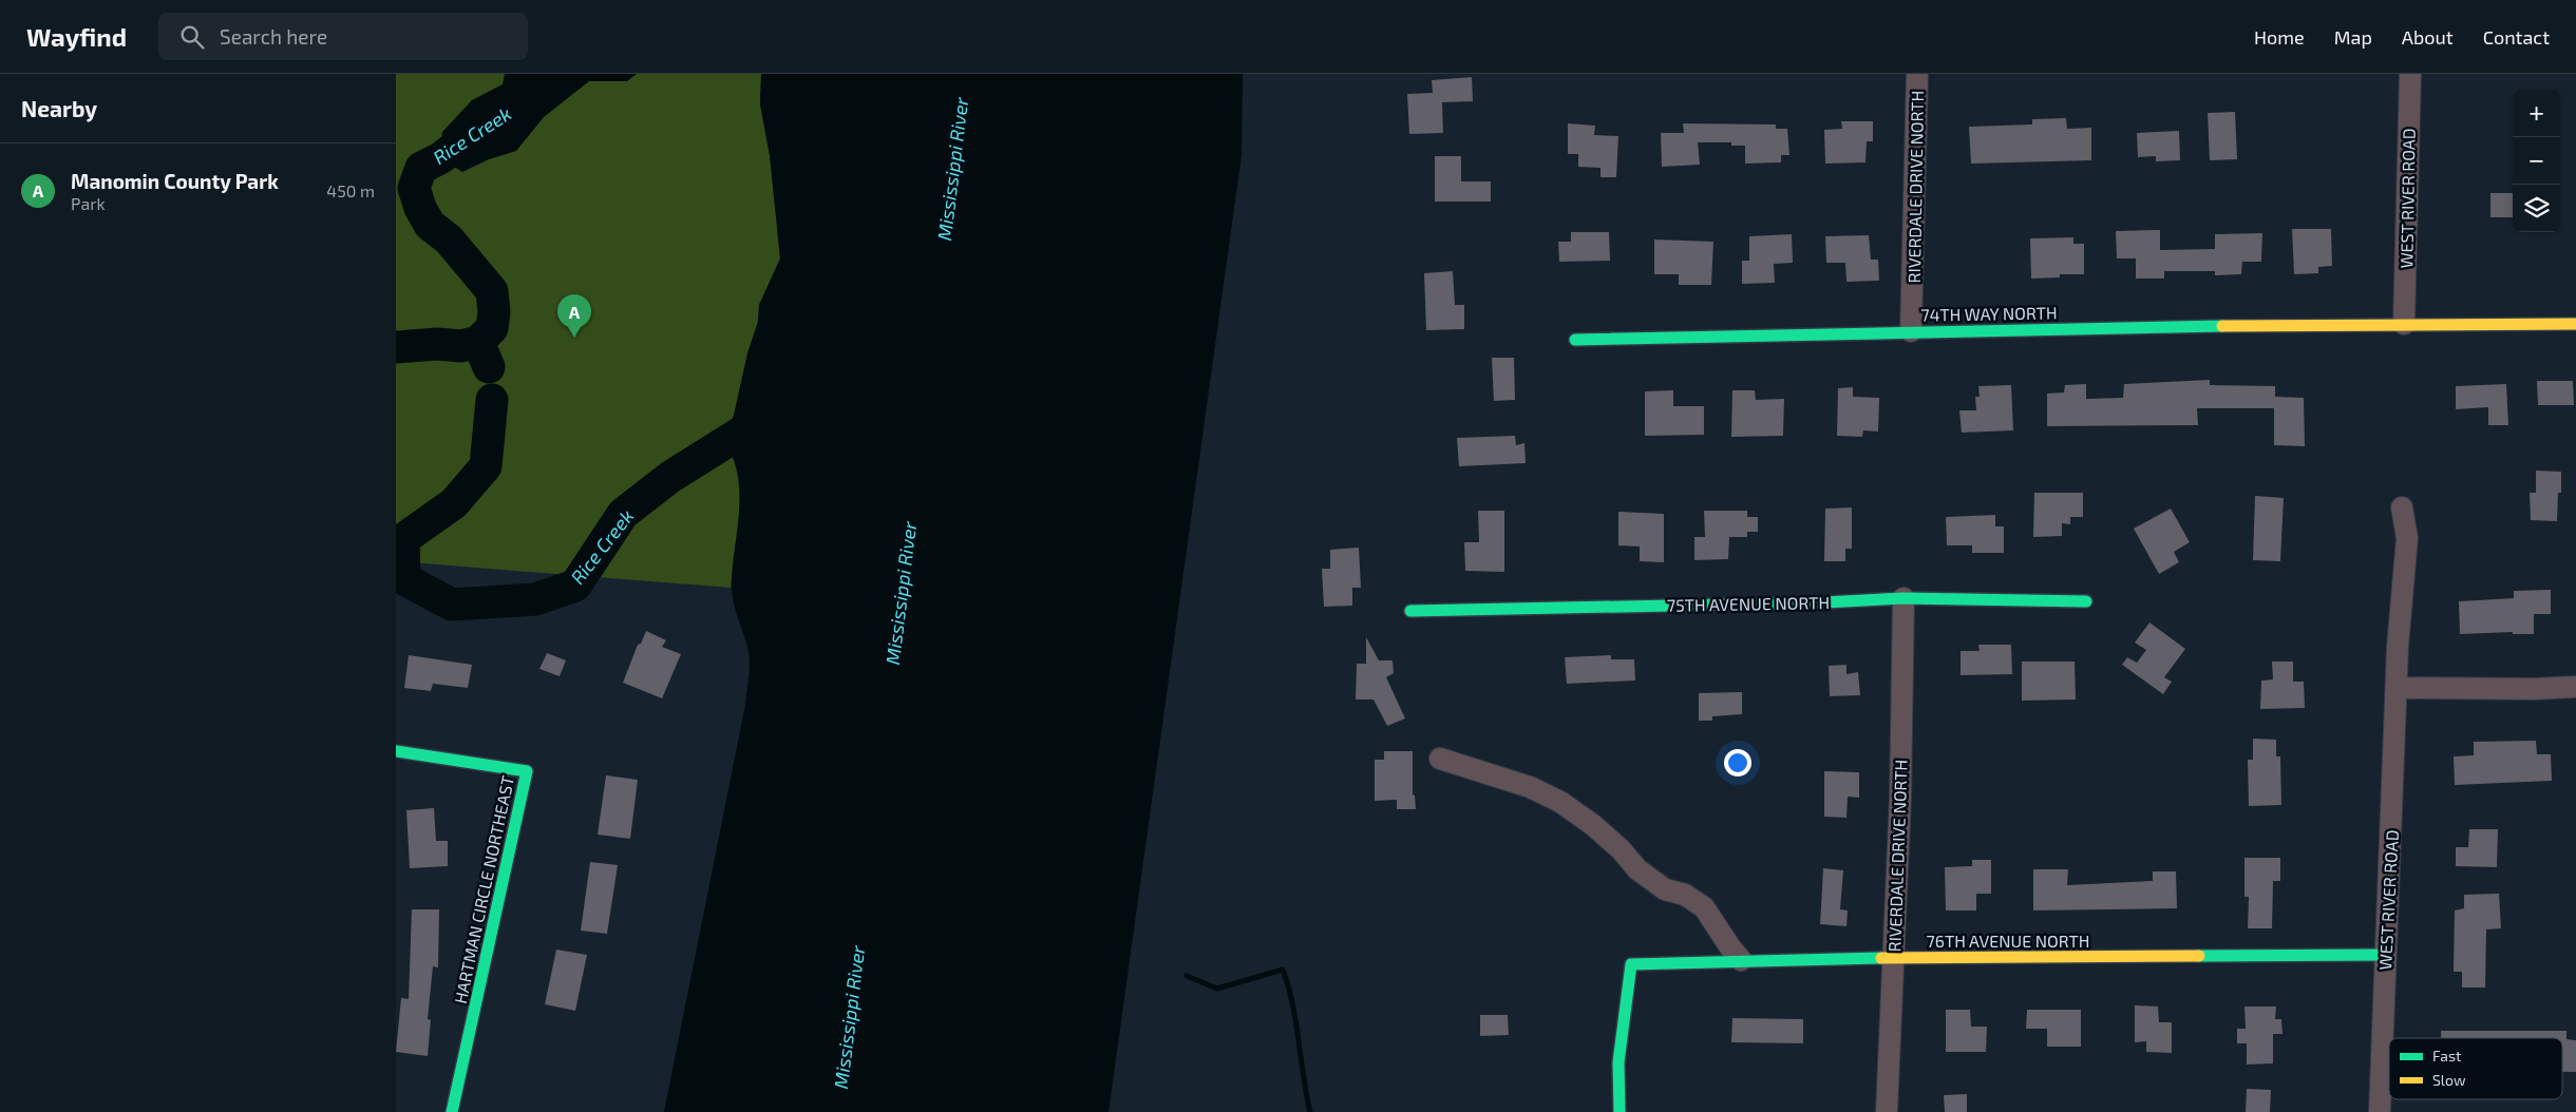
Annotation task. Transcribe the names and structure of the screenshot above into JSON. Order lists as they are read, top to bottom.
{
  "streets": {
    "street": [
      "RIVERDALE DRIVE NORTH",
      "WEST RIVER ROAD",
      "74TH WAY NORTH",
      "75TH AVENUE NORTH",
      "HARTMAN CIRCLE NORTHEAST",
      "76TH AVENUE NORTH"
    ]
  },
  "crossings": [
    ["RIVERDALE DRIVE NORTH", "74TH WAY NORTH"],
    ["RIVERDALE DRIVE NORTH", "75TH AVENUE NORTH"],
    ["RIVERDALE DRIVE NORTH", "76TH AVENUE NORTH"],
    ["WEST RIVER ROAD", "74TH WAY NORTH"],
    ["WEST RIVER ROAD", "76TH AVENUE NORTH"]
  ],
  "water": ["Rice Creek", "Mississippi River"],
  "legend": ["Fast", "Slow"],
  "page": {
    "header": "Wayfind",
    "search": "Search here",
    "nav": [
      "Home",
      "Map",
      "About",
      "Contact"
    ],
    "heading": "Nearby",
    "map_buttons": ["+", "−"],
    "list": [
      {
        "mark": "A",
        "name": "Manomin County Park",
        "note": "Park",
        "value": "450 m"
      }
    ],
    "pins": "A"
  }
}
